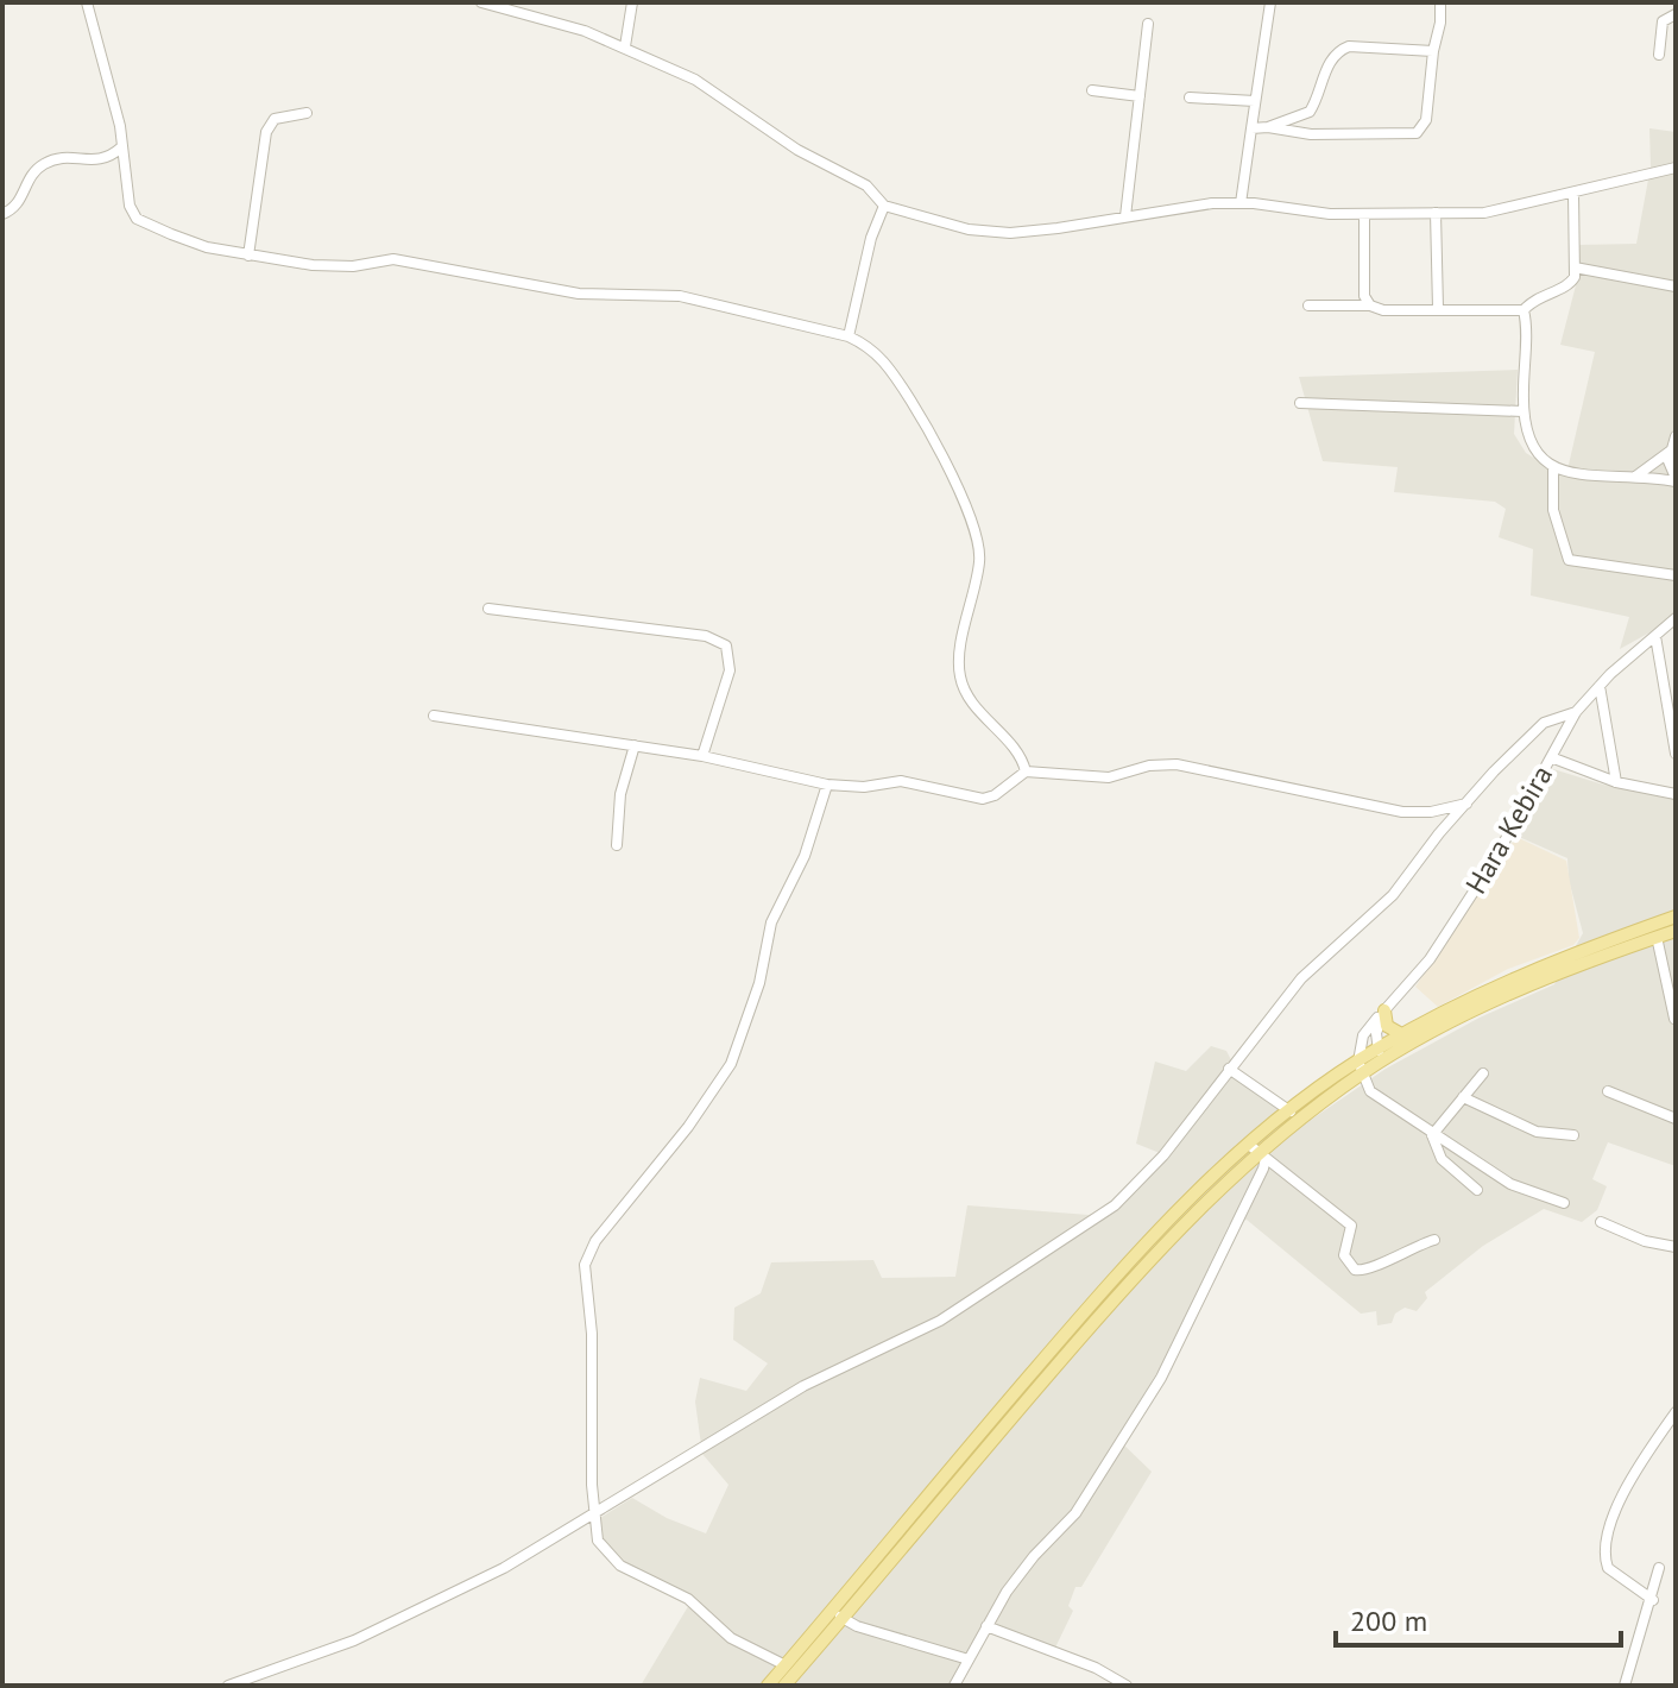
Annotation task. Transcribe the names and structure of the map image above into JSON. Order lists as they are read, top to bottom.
{
  "streets": {
    "street": ["Hara Kebira"]
  },
  "scale_bar": "200 m"
}
